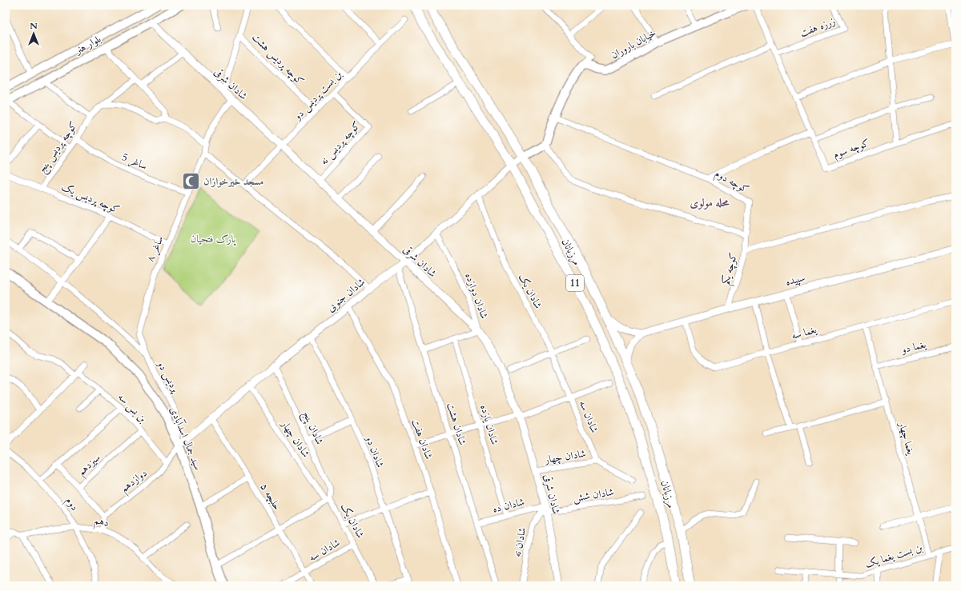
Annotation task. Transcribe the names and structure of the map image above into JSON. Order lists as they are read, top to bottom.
{
  "streets": {
    "main road": [
      "خیابان باروران",
      "بلوار هنر",
      "مرزبانان",
      "11",
      "سید جمال اسدآبادی"
    ],
    "street": [
      "زرزه هفت",
      "کوچه پردیس هشت",
      "شادان شرقی",
      "بن بست پردیس دو",
      "کوچه پردیس نه",
      "کوچه پردیس پنج",
      "کوچه سوم",
      "ساغر 5",
      "کوچه دوم",
      "کوچه پردیس یک",
      "ساغر ٨",
      "کوچه یکم",
      "سپیده",
      "شادان یک",
      "شادان جنوبی",
      "شادان دوازده",
      "یغما سه",
      "یغما دو",
      "پردیس دو",
      "بن بس سه",
      "شادان سه",
      "شادان هشت",
      "شادان یازده",
      "شادان پنج",
      "یغما چهار",
      "شادان چهار",
      "شادان هفت",
      "شادان دو",
      "سیزدهم",
      "دوازدهم",
      "شادان شش",
      "حلبچه ۵",
      "دوم",
      "شادان ده",
      "دهم",
      "شادان نه",
      "بن بست یغما یک"
    ]
  },
  "crossings": [
    ["زرزه هفت", "کوچه سوم"],
    ["بلوار هنر", "شادان شرقی"],
    ["بلوار هنر", "کوچه پردیس پنج"],
    ["کوچه پردیس هشت", "بن بست پردیس دو"],
    ["شادان شرقی", "بن بست پردیس دو"],
    ["شادان شرقی", "کوچه پردیس نه"],
    ["شادان شرقی", "ساغر ٨"],
    ["شادان شرقی", "شادان جنوبی"],
    ["شادان شرقی", "شادان دوازده"],
    ["شادان شرقی", "شادان چهار"],
    ["شادان شرقی", "شادان شش"],
    ["شادان شرقی", "شادان ده"],
    ["شادان شرقی", "شادان نه"],
    ["بن بست پردیس دو", "کوچه پردیس نه"],
    ["کوچه پردیس پنج", "ساغر 5"],
    ["کوچه پردیس پنج", "کوچه پردیس یک"],
    ["ساغر 5", "ساغر ٨"],
    ["کوچه دوم", "کوچه یکم"],
    ["کوچه پردیس یک", "ساغر ٨"],
    ["ساغر ٨", "پردیس دو"],
    ["مرزبانان", "سپیده"],
    ["مرزبانان", "شادان جنوبی"],
    ["کوچه یکم", "سپیده"],
    ["سپیده", "یغما سه"],
    ["شادان یک", "شادان جنوبی"],
    ["شادان یک", "شادان سه"],
    ["شادان یک", "شادان پنج"],
    ["شادان یک", "سید جمال اسدآبادی"],
    ["شادان یک", "شادان چهار"],
    ["شادان یک", "حلبچه ۵"],
    ["شادان جنوبی", "شادان دوازده"],
    ["شادان جنوبی", "پردیس دو"],
    ["شادان جنوبی", "شادان هشت"],
    ["شادان جنوبی", "شادان پنج"],
    ["شادان جنوبی", "سید جمال اسدآبادی"],
    ["شادان جنوبی", "شادان چهار"],
    ["شادان جنوبی", "شادان هفت"],
    ["شادان جنوبی", "شادان دو"],
    ["شادان جنوبی", "دوازدهم"],
    ["شادان جنوبی", "حلبچه ۵"],
    ["شادان دوازده", "شادان هشت"],
    ["شادان دوازده", "شادان یازده"],
    ["یغما سه", "یغما چهار"],
    ["یغما دو", "یغما چهار"],
    ["پردیس دو", "سید جمال اسدآبادی"],
    ["پردیس دو", "دوازدهم"],
    ["بن بس سه", "سیزدهم"],
    ["بن بس سه", "دوازدهم"],
    ["شادان سه", "شادان چهار"],
    ["شادان سه", "حلبچه ۵"],
    ["شادان هشت", "شادان ده"],
    ["شادان یازده", "شادان ده"],
    ["شادان پنج", "شادان چهار"],
    ["سید جمال اسدآبادی", "دوازدهم"],
    ["یغما چهار", "بن بست یغما یک"],
    ["سیزدهم", "دوازدهم"],
    ["شادان شش", "شادان ده"],
    ["شادان شش", "شادان نه"],
    ["دوم", "دهم"],
    ["شادان ده", "شادان نه"]
  ],
  "districts": ["محله مولوی"],
  "parks": ["پارک فتحیان"],
  "places": {
    "mosque": ["مسجد خیرخوازان"]
  },
  "north": "top"
}
